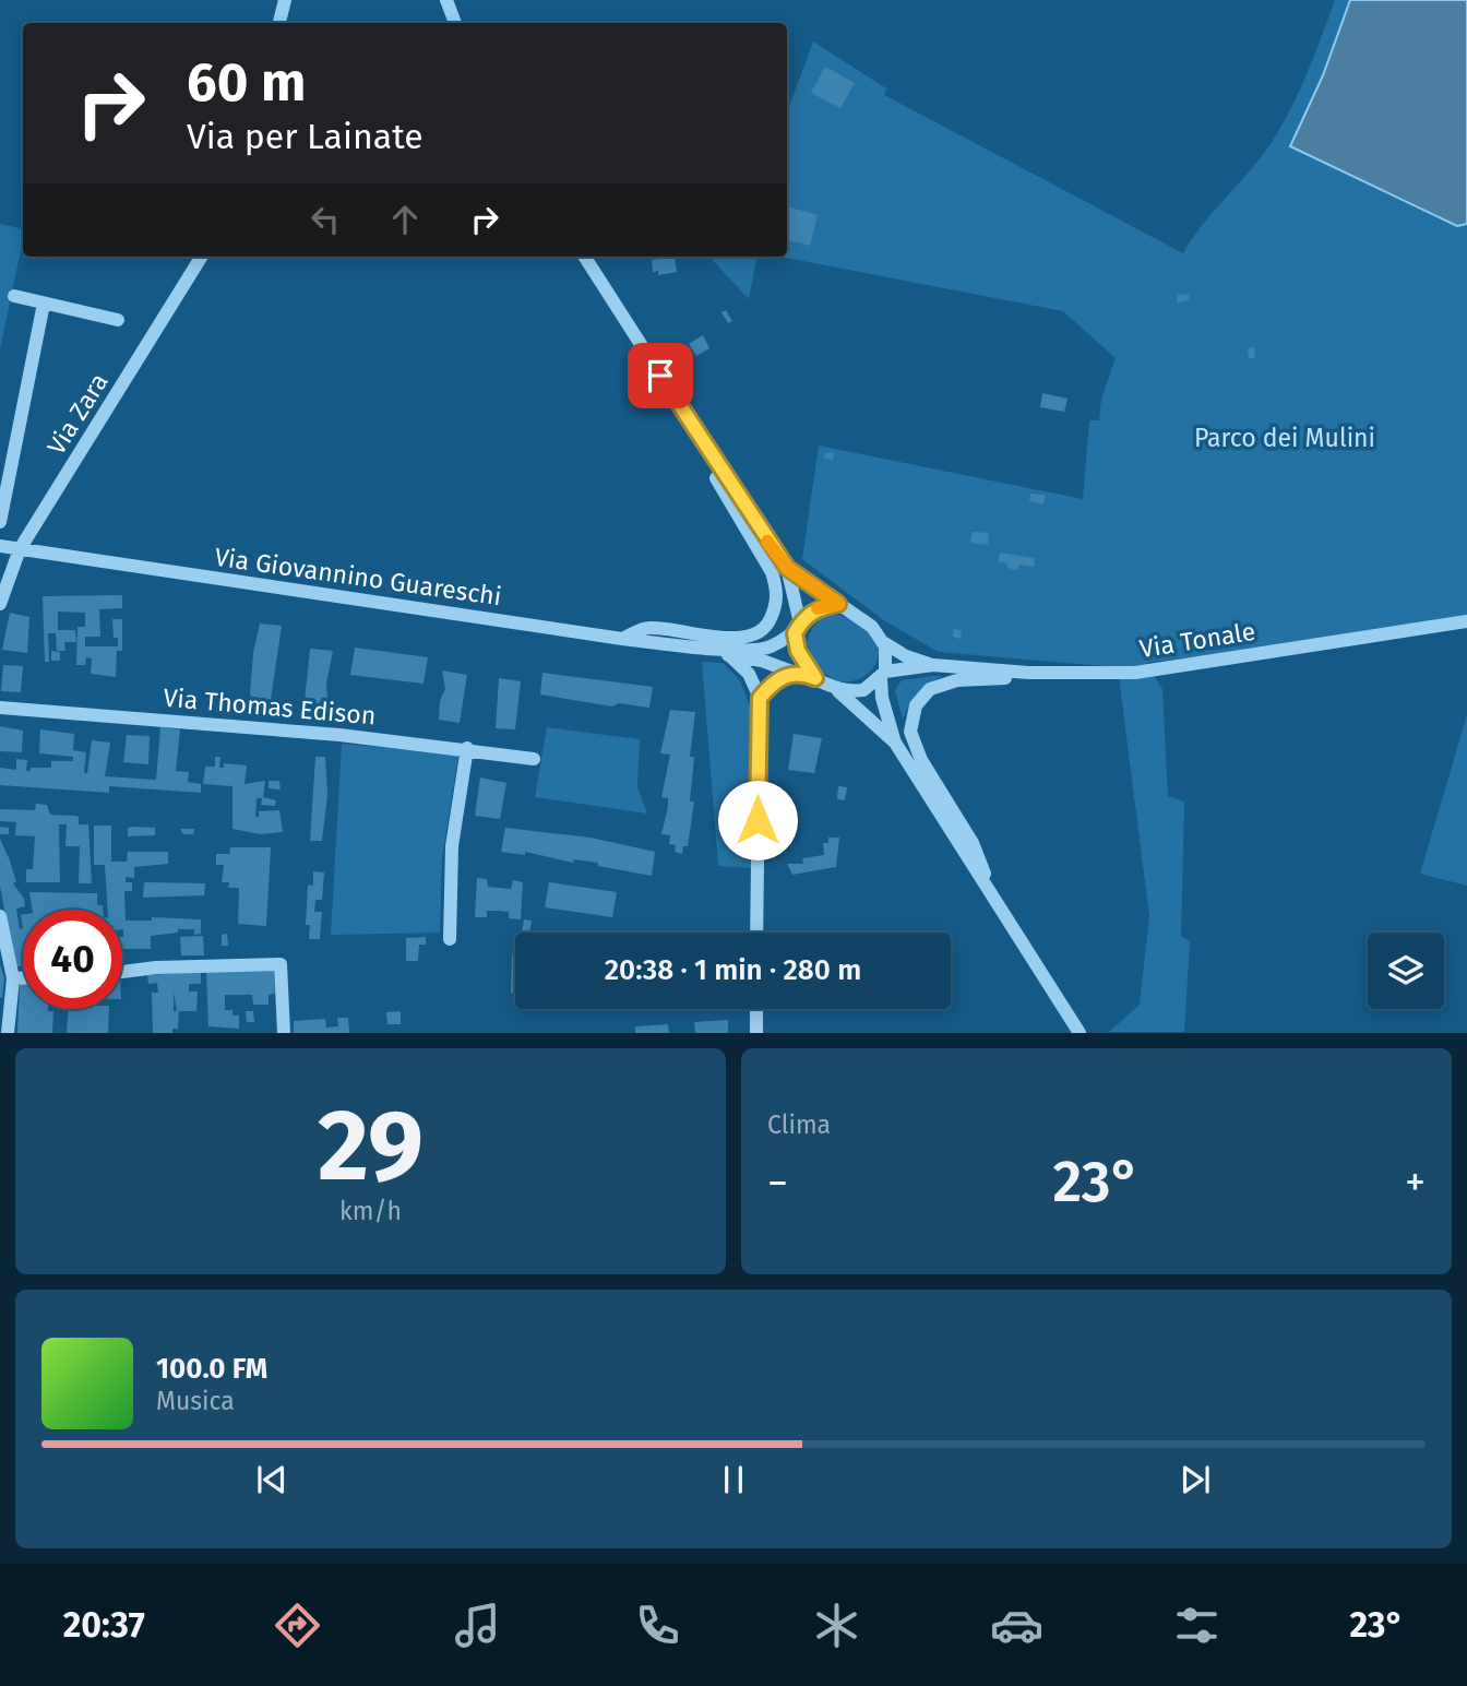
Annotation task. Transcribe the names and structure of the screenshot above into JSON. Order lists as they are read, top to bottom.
{
  "streets": {
    "street": [
      "Via Zara",
      "Via Giovannino Guareschi",
      "Via Tonale",
      "Via Thomas Edison"
    ]
  },
  "crossings": [
    ["Via Zara", "Via Giovannino Guareschi"]
  ],
  "parks": ["Parco dei Mulini"],
  "page": {
    "turn": ["60 m", "Via per Lainate"],
    "limit": "40",
    "trip": "20:38 · 1 min · 280 m",
    "tile": [
      ["29", "km/h"],
      "Clima"
    ],
    "heat": ["−", "23°", "+"],
    "song": ["100.0 FM", "Musica"],
    "tabs": ["20:37", "23°"]
  }
}
